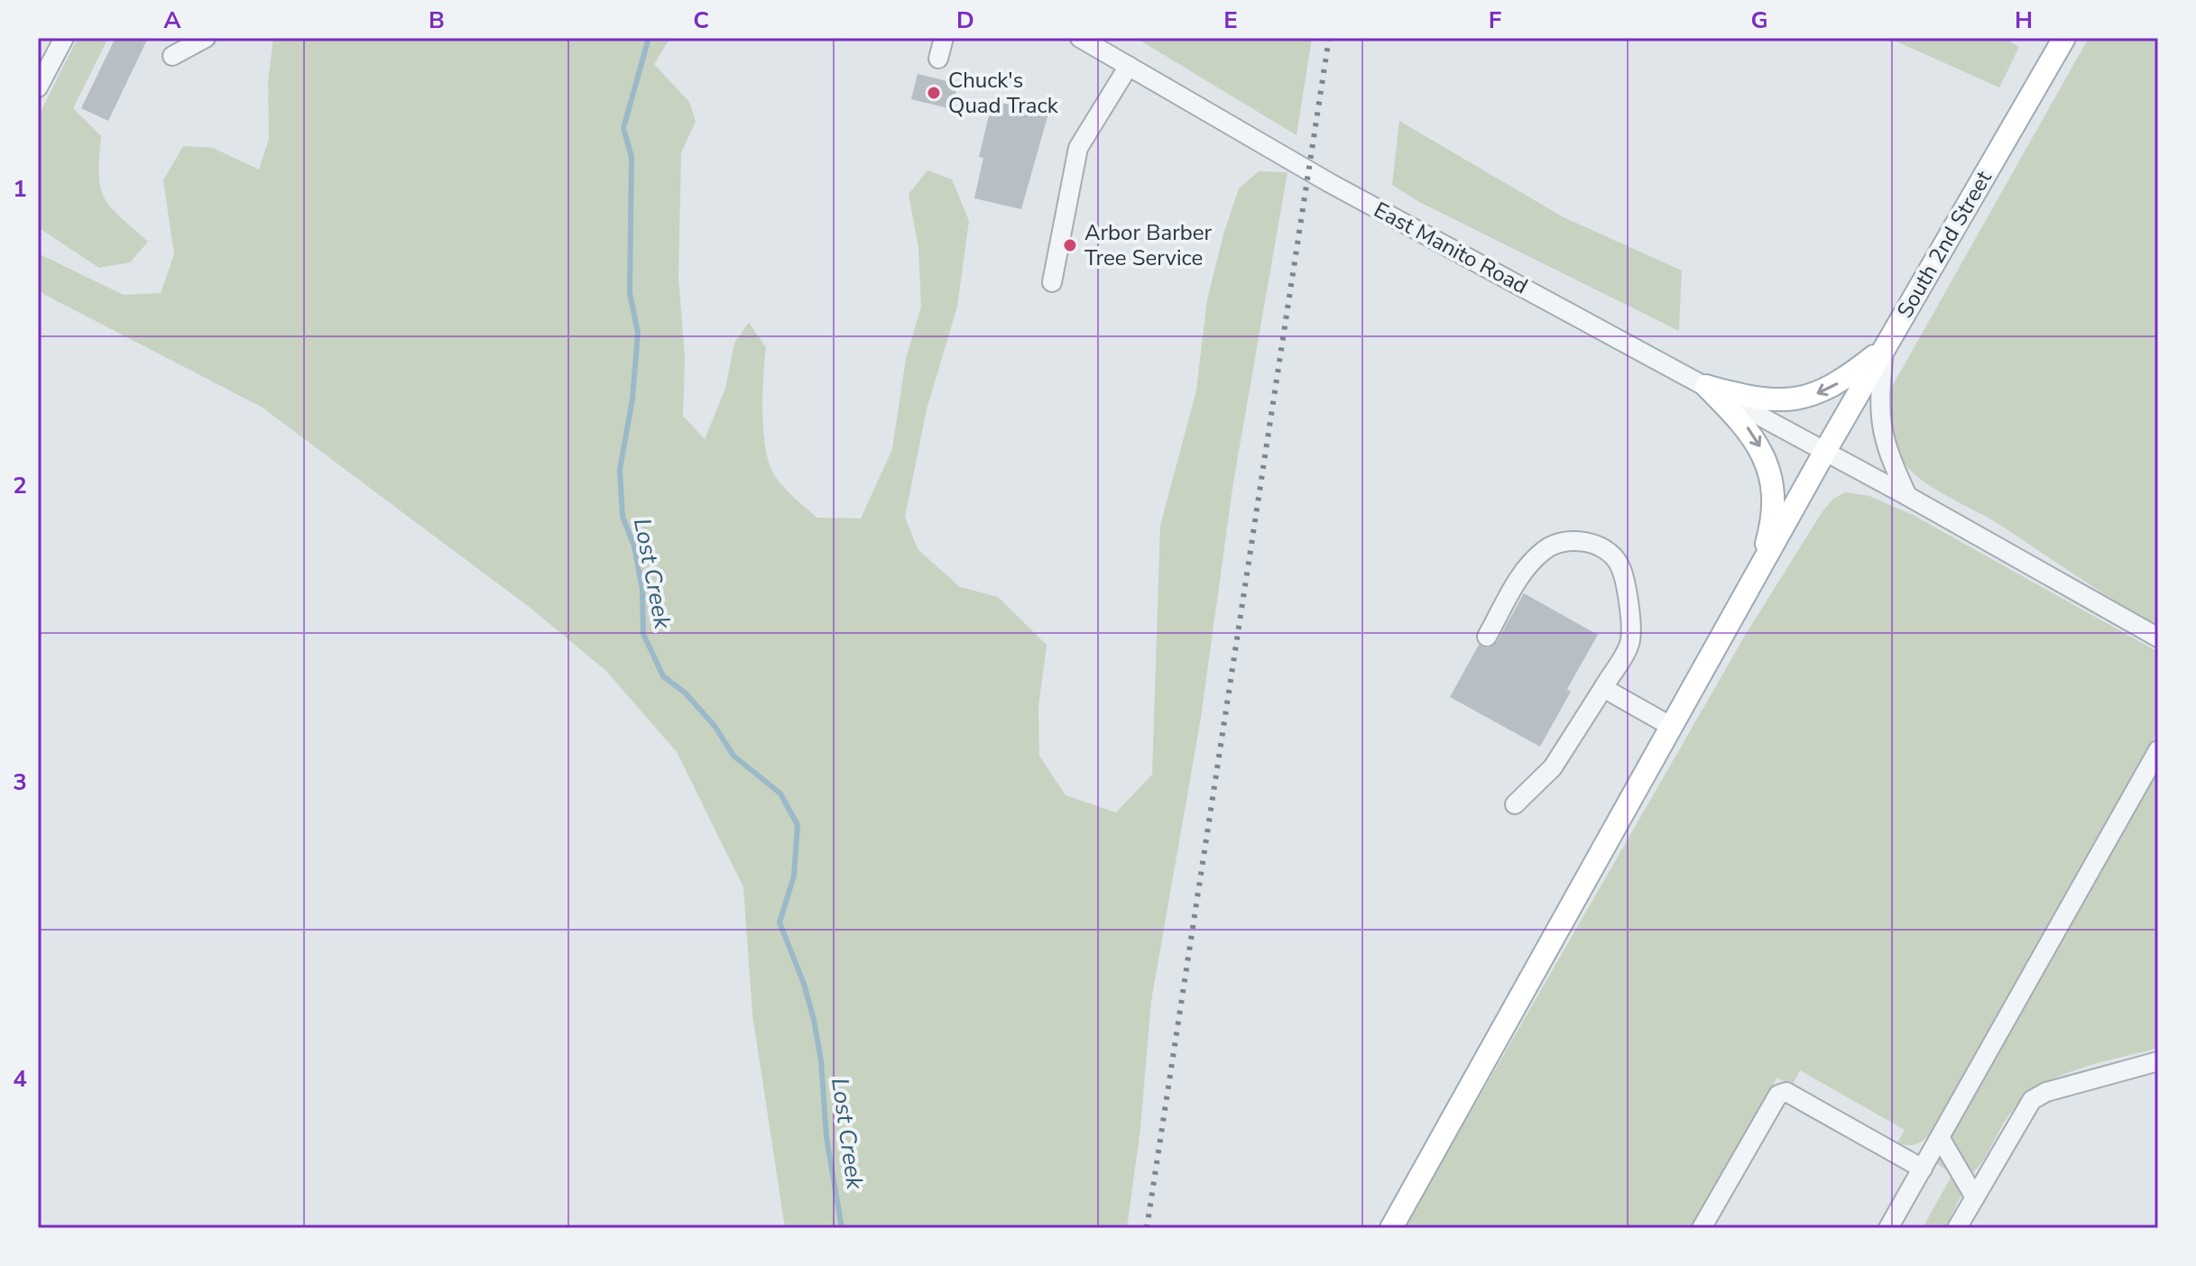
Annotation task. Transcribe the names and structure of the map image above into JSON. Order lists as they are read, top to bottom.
{
  "streets": {
    "main road": ["South 2nd Street"],
    "street": ["East Manito Road"]
  },
  "crossings": [
    ["South 2nd Street", "East Manito Road"]
  ],
  "water": ["Lost Creek"],
  "places": ["Chuck's Quad Track", "Arbor Barber Tree Service"],
  "grid": {
    "columns": [
      "A",
      "B",
      "C",
      "D",
      "E",
      "F",
      "G",
      "H"
    ],
    "rows": [
      "1",
      "2",
      "3",
      "4"
    ]
  }
}
